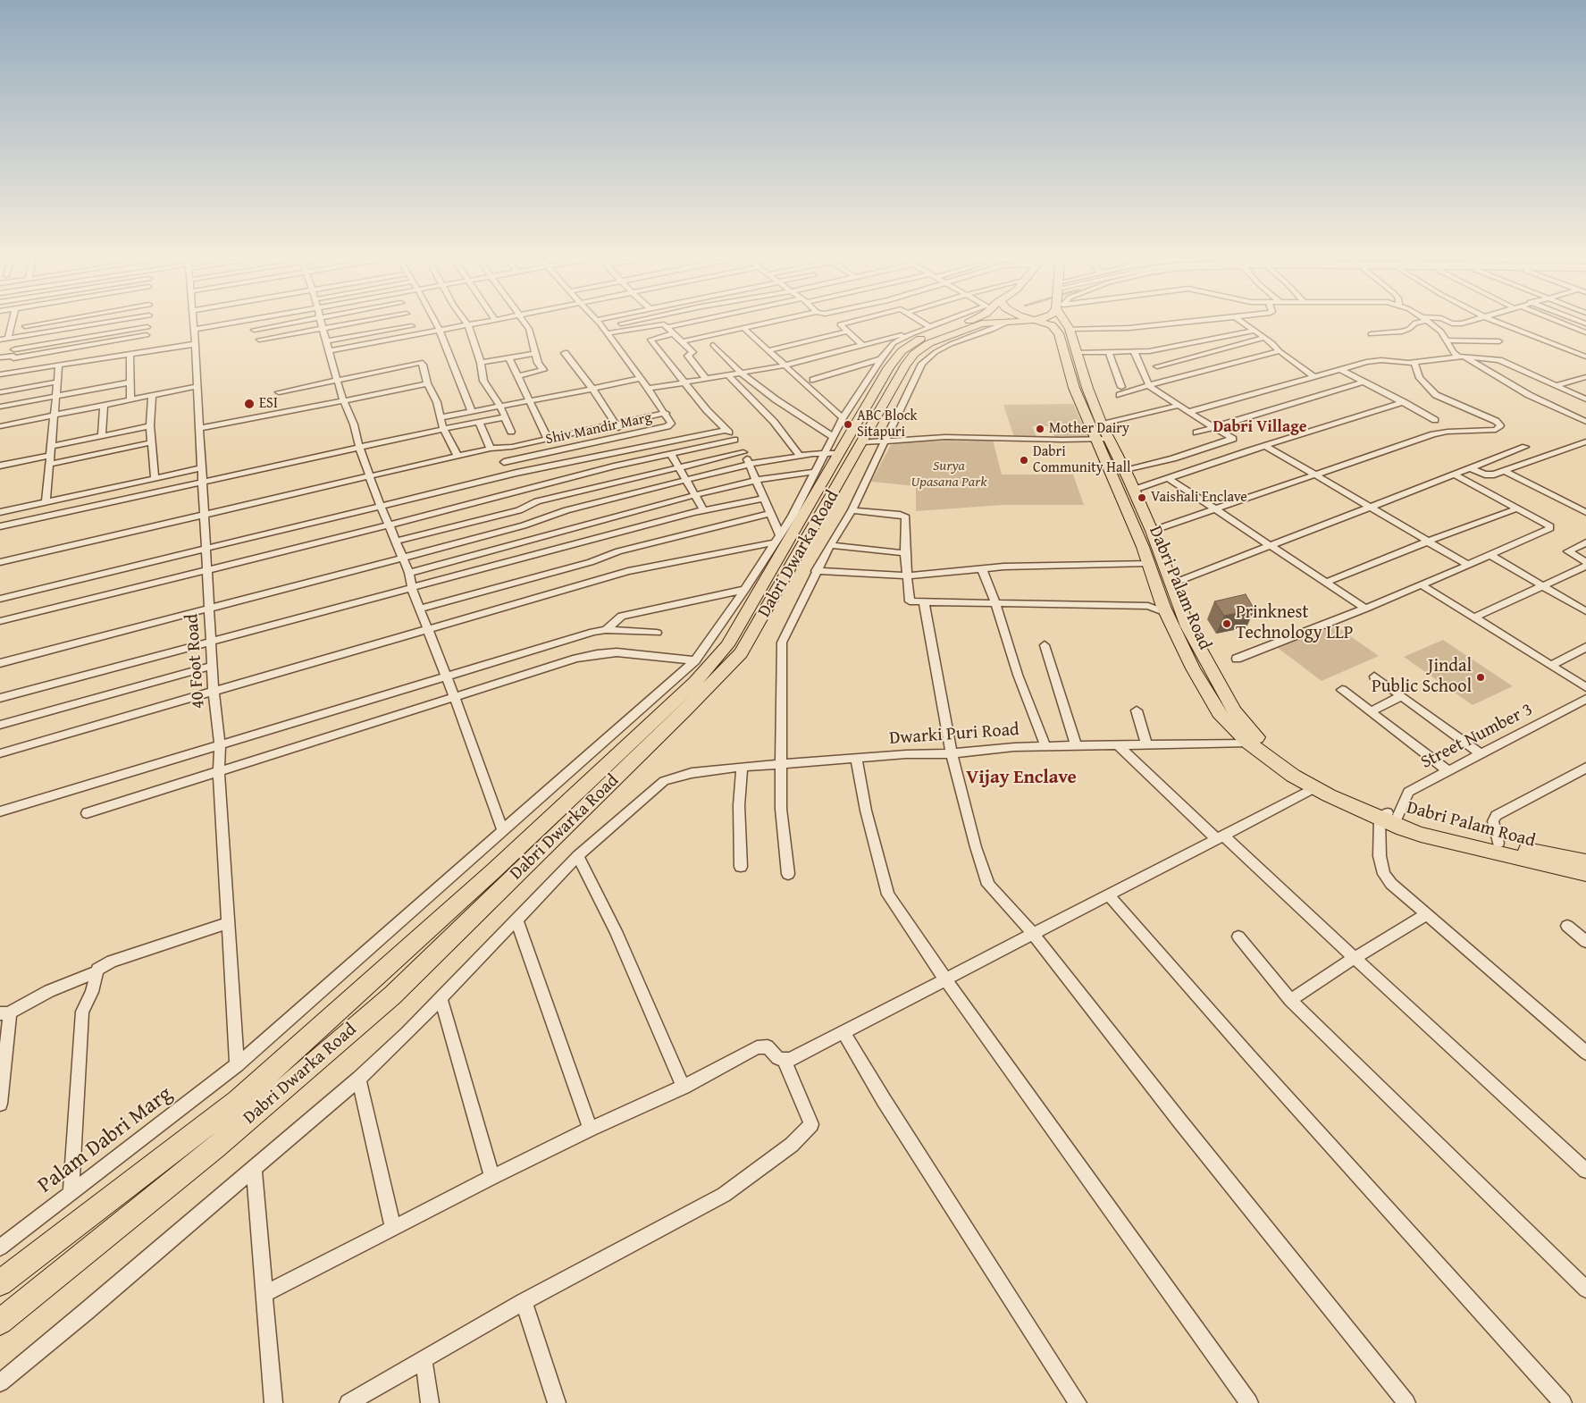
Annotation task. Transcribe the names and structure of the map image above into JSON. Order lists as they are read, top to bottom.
{
  "streets": {
    "main road": ["Dabri Dwarka Road", "Dabri Palam Road"],
    "street": [
      "Shiv Mandir Marg",
      "40 Foot Road",
      "Dwarki Puri Road",
      "Street Number 3",
      "Palam Dabri Marg"
    ]
  },
  "crossings": [
    ["Dabri Dwarka Road", "Palam Dabri Marg"],
    ["Dabri Palam Road", "Dwarki Puri Road"],
    ["Dabri Palam Road", "Street Number 3"],
    ["40 Foot Road", "Palam Dabri Marg"]
  ],
  "districts": ["Dabri Village", "Vijay Enclave"],
  "parks": ["Surya Upasana Park"],
  "places": [
    "ESI",
    "ABC Block Sitapuri",
    "Mother Dairy",
    "Dabri Community Hall",
    "Vaishali Enclave",
    "Prinknest Technology LLP",
    "Jindal Public School"
  ]
}
